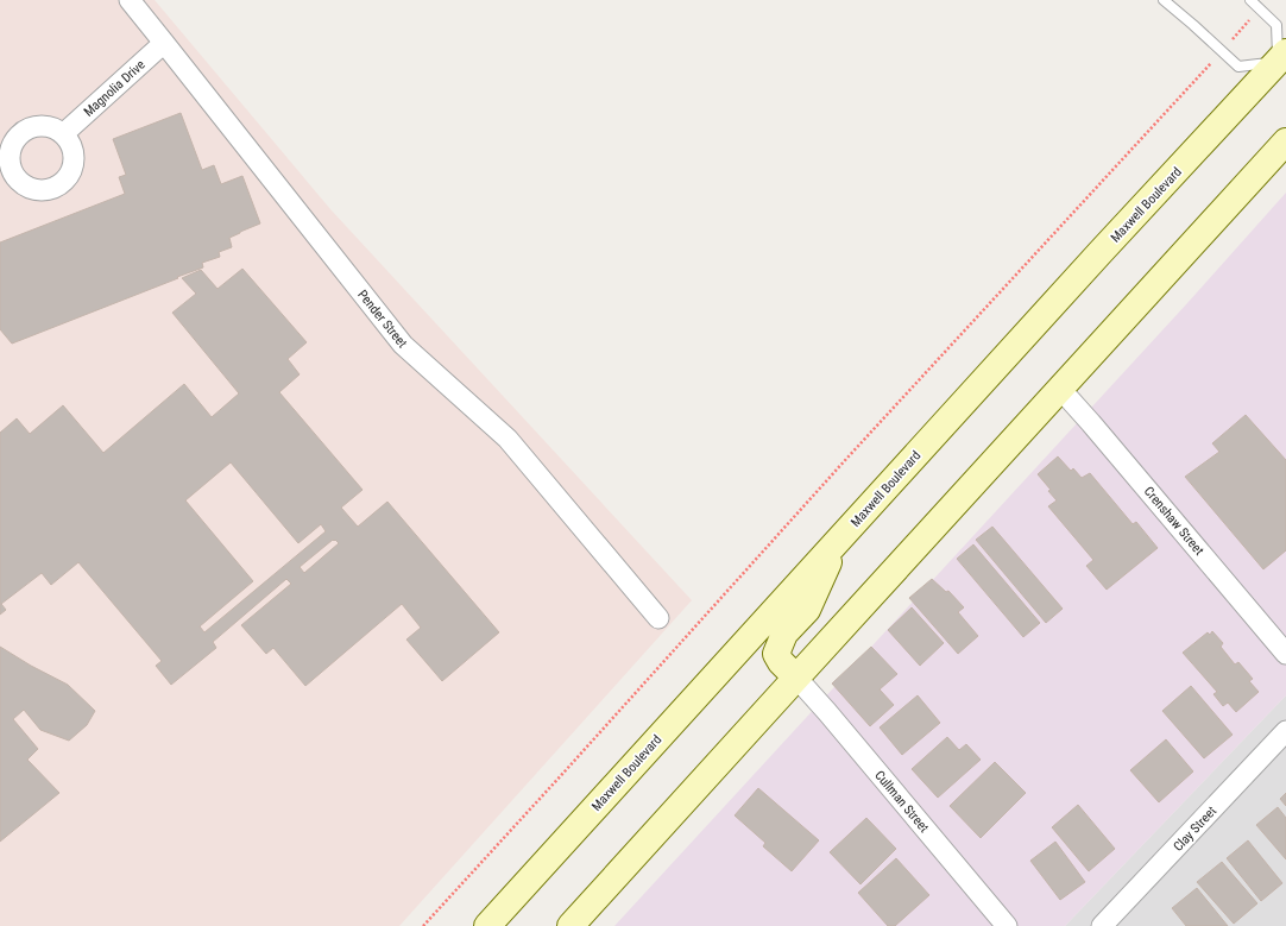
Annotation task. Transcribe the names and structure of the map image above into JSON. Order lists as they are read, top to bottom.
{
  "streets": {
    "main road": ["Maxwell Boulevard"],
    "street": [
      "Magnolia Drive",
      "Pender Street",
      "Crenshaw Street",
      "Cullman Street",
      "Clay Street"
    ]
  },
  "crossings": [
    ["Magnolia Drive", "Pender Street"]
  ]
}
